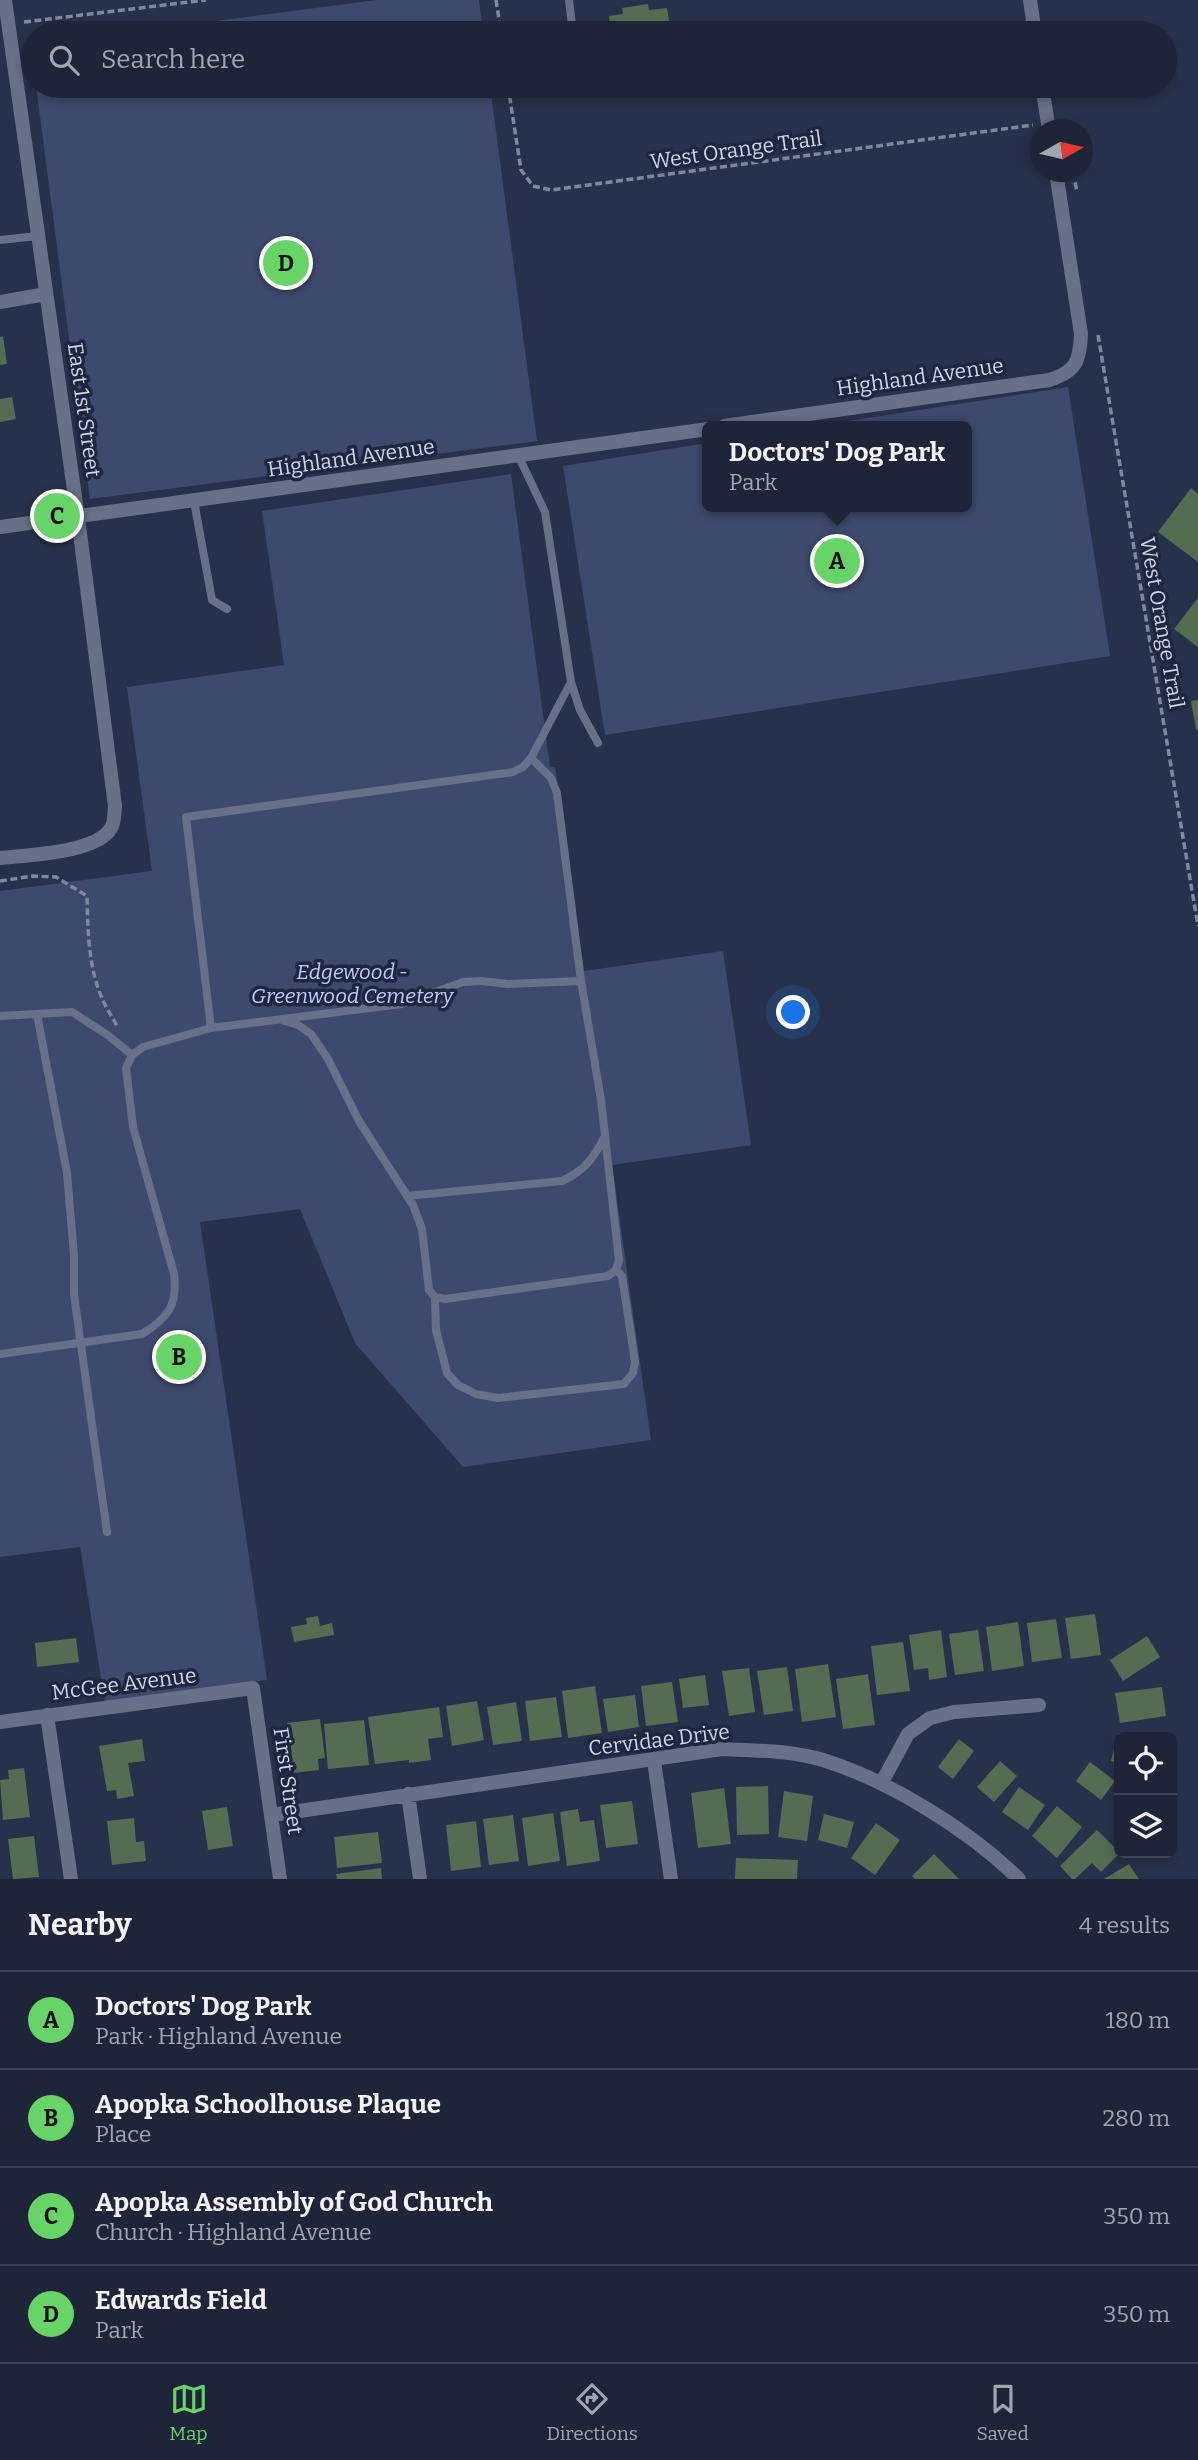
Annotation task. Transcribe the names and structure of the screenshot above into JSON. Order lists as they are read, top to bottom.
{
  "streets": {
    "street": [
      "Highland Avenue",
      "East 1st Street",
      "McGee Avenue",
      "Cervidae Drive",
      "First Street"
    ],
    "path": ["West Orange Trail"]
  },
  "crossings": [
    ["Highland Avenue", "East 1st Street"],
    ["McGee Avenue", "First Street"],
    ["Cervidae Drive", "First Street"]
  ],
  "parks": ["Edgewood - Greenwood Cemetery"],
  "north": "right",
  "page": {
    "search": "Search here",
    "pins": [
      "D",
      "C",
      "A",
      "B"
    ],
    "popup": ["Doctors' Dog Park", "Park"],
    "heading": ["Nearby", "4 results"],
    "list": [
      {
        "mark": "A",
        "name": "Doctors' Dog Park",
        "note": "Park · Highland Avenue",
        "value": "180 m"
      },
      {
        "mark": "B",
        "name": "Apopka Schoolhouse Plaque",
        "note": "Place",
        "value": "280 m"
      },
      {
        "mark": "C",
        "name": "Apopka Assembly of God Church",
        "note": "Church · Highland Avenue",
        "value": "350 m"
      },
      {
        "mark": "D",
        "name": "Edwards Field",
        "note": "Park",
        "value": "350 m"
      }
    ],
    "nav": ["Map", "Directions", "Saved"]
  }
}
